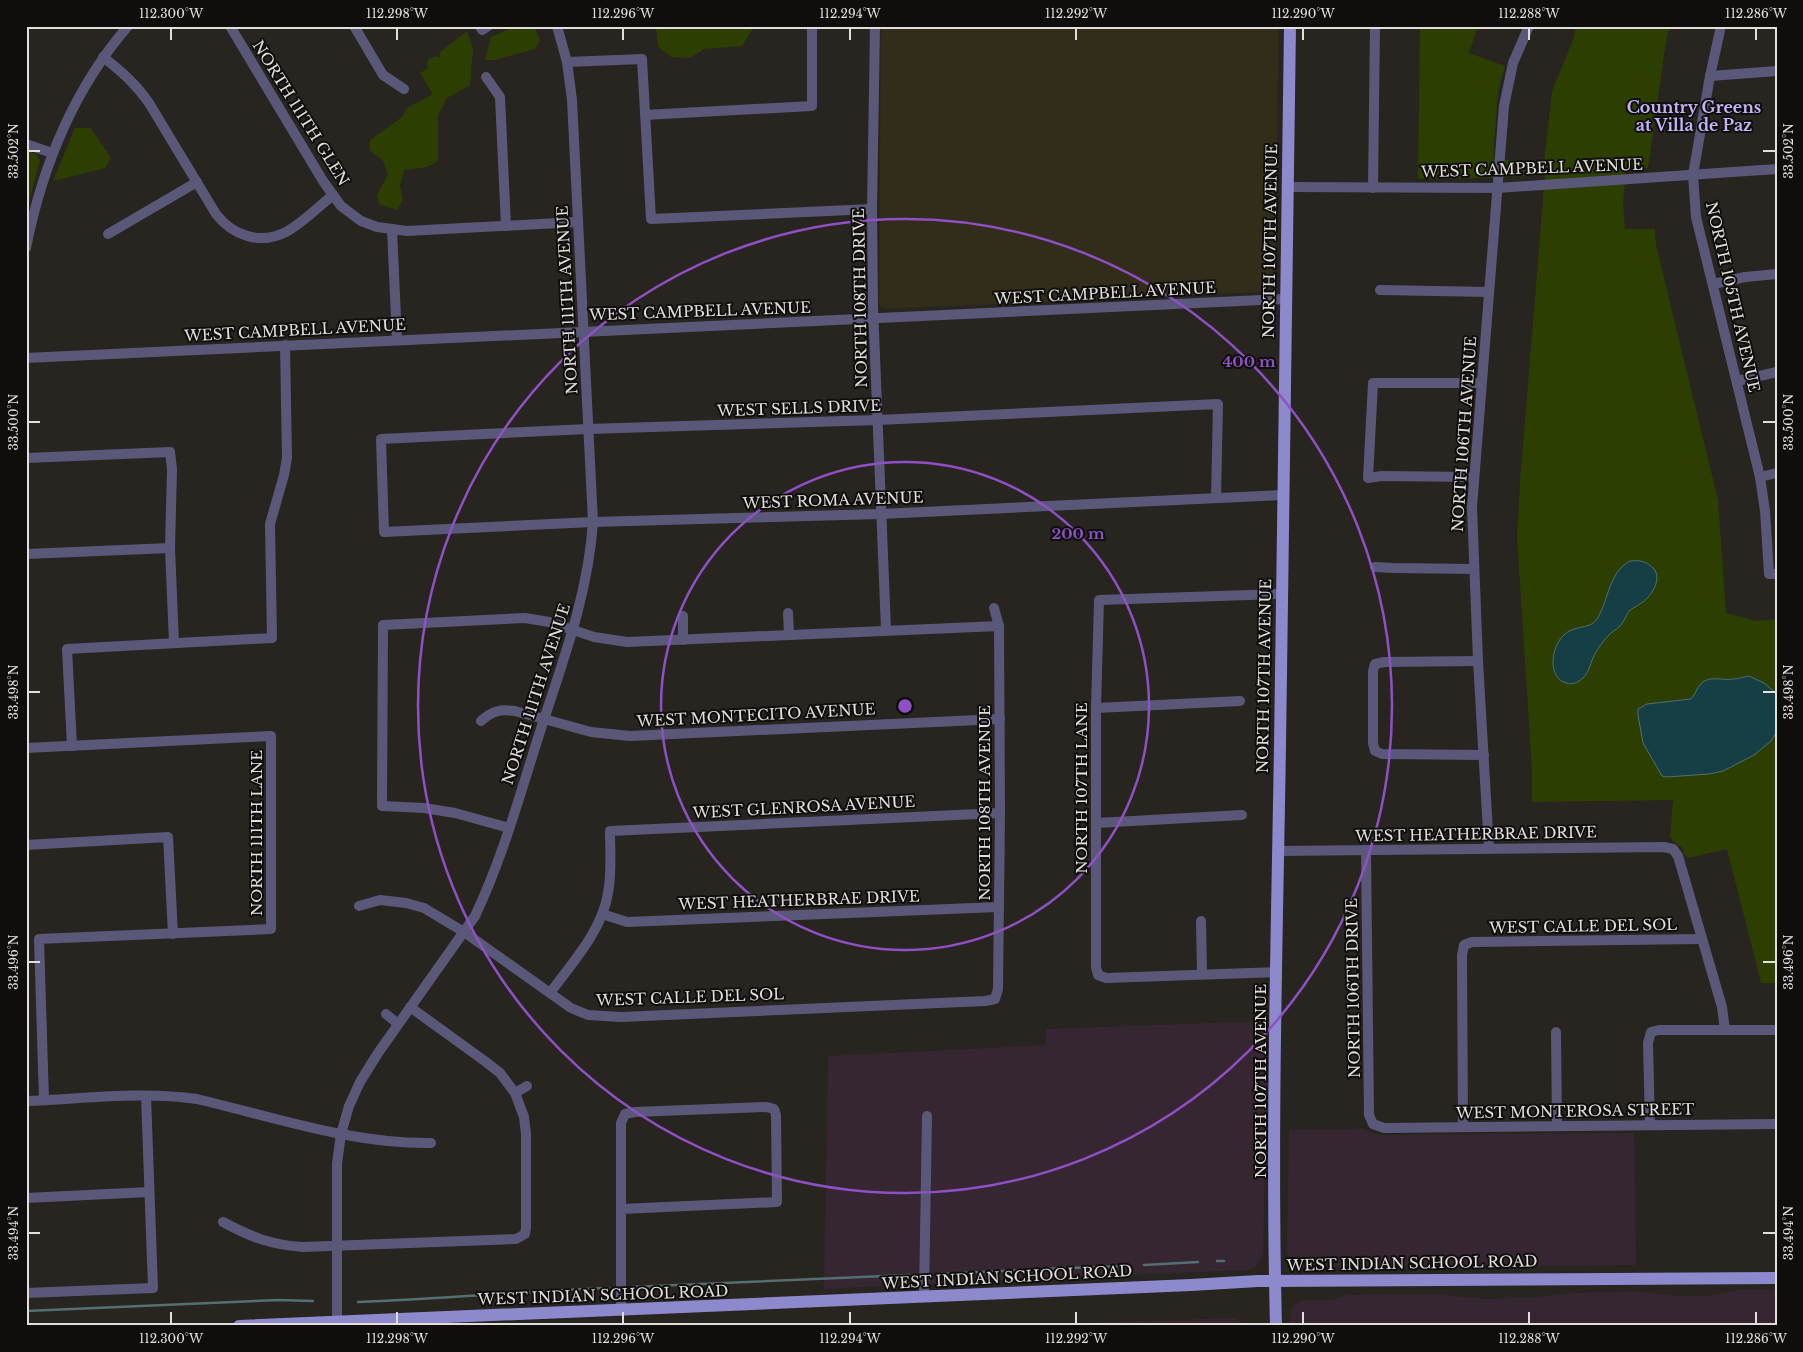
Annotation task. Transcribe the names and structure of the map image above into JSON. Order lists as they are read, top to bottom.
{
  "streets": {
    "main road": ["NORTH 107TH AVENUE", "WEST INDIAN SCHOOL ROAD"],
    "street": [
      "NORTH 111TH GLEN",
      "WEST CAMPBELL AVENUE",
      "NORTH 105TH AVENUE",
      "NORTH 108TH DRIVE",
      "NORTH 111TH AVENUE",
      "WEST SELLS DRIVE",
      "NORTH 106TH AVENUE",
      "WEST ROMA AVENUE",
      "WEST MONTECITO AVENUE",
      "NORTH 107TH LANE",
      "NORTH 108TH AVENUE",
      "WEST GLENROSA AVENUE",
      "NORTH 111TH LANE",
      "WEST HEATHERBRAE DRIVE",
      "WEST CALLE DEL SOL",
      "NORTH 106TH DRIVE",
      "WEST MONTEROSA STREET"
    ]
  },
  "crossings": [
    ["NORTH 111TH GLEN", "NORTH 111TH AVENUE"],
    ["WEST CAMPBELL AVENUE", "NORTH 107TH AVENUE"],
    ["WEST CAMPBELL AVENUE", "NORTH 105TH AVENUE"],
    ["WEST CAMPBELL AVENUE", "NORTH 108TH DRIVE"],
    ["WEST CAMPBELL AVENUE", "NORTH 111TH AVENUE"],
    ["WEST CAMPBELL AVENUE", "NORTH 106TH AVENUE"],
    ["NORTH 107TH AVENUE", "WEST ROMA AVENUE"],
    ["NORTH 107TH AVENUE", "NORTH 107TH LANE"],
    ["NORTH 107TH AVENUE", "WEST HEATHERBRAE DRIVE"],
    ["NORTH 107TH AVENUE", "WEST INDIAN SCHOOL ROAD"],
    ["NORTH 108TH DRIVE", "WEST SELLS DRIVE"],
    ["NORTH 108TH DRIVE", "WEST ROMA AVENUE"],
    ["NORTH 111TH AVENUE", "WEST SELLS DRIVE"],
    ["NORTH 111TH AVENUE", "WEST ROMA AVENUE"],
    ["NORTH 111TH AVENUE", "WEST MONTECITO AVENUE"],
    ["NORTH 111TH AVENUE", "WEST CALLE DEL SOL"],
    ["NORTH 111TH AVENUE", "WEST INDIAN SCHOOL ROAD"],
    ["WEST SELLS DRIVE", "WEST ROMA AVENUE"],
    ["NORTH 106TH AVENUE", "WEST HEATHERBRAE DRIVE"],
    ["WEST MONTECITO AVENUE", "NORTH 108TH AVENUE"],
    ["NORTH 108TH AVENUE", "WEST GLENROSA AVENUE"],
    ["NORTH 108TH AVENUE", "WEST HEATHERBRAE DRIVE"],
    ["NORTH 108TH AVENUE", "WEST CALLE DEL SOL"],
    ["WEST GLENROSA AVENUE", "WEST HEATHERBRAE DRIVE"],
    ["WEST HEATHERBRAE DRIVE", "WEST CALLE DEL SOL"],
    ["WEST HEATHERBRAE DRIVE", "NORTH 106TH DRIVE"],
    ["WEST CALLE DEL SOL", "WEST MONTEROSA STREET"],
    ["NORTH 106TH DRIVE", "WEST MONTEROSA STREET"]
  ],
  "districts": ["Country Greens at Villa de Paz"],
  "coordinates": [
    "112.300°W",
    "112.298°W",
    "112.296°W",
    "112.294°W",
    "112.292°W",
    "112.290°W",
    "112.288°W",
    "112.286°W",
    "33.502°N",
    "33.500°N",
    "33.498°N",
    "33.496°N",
    "33.494°N"
  ],
  "rings": ["400 m", "200 m"]
}
